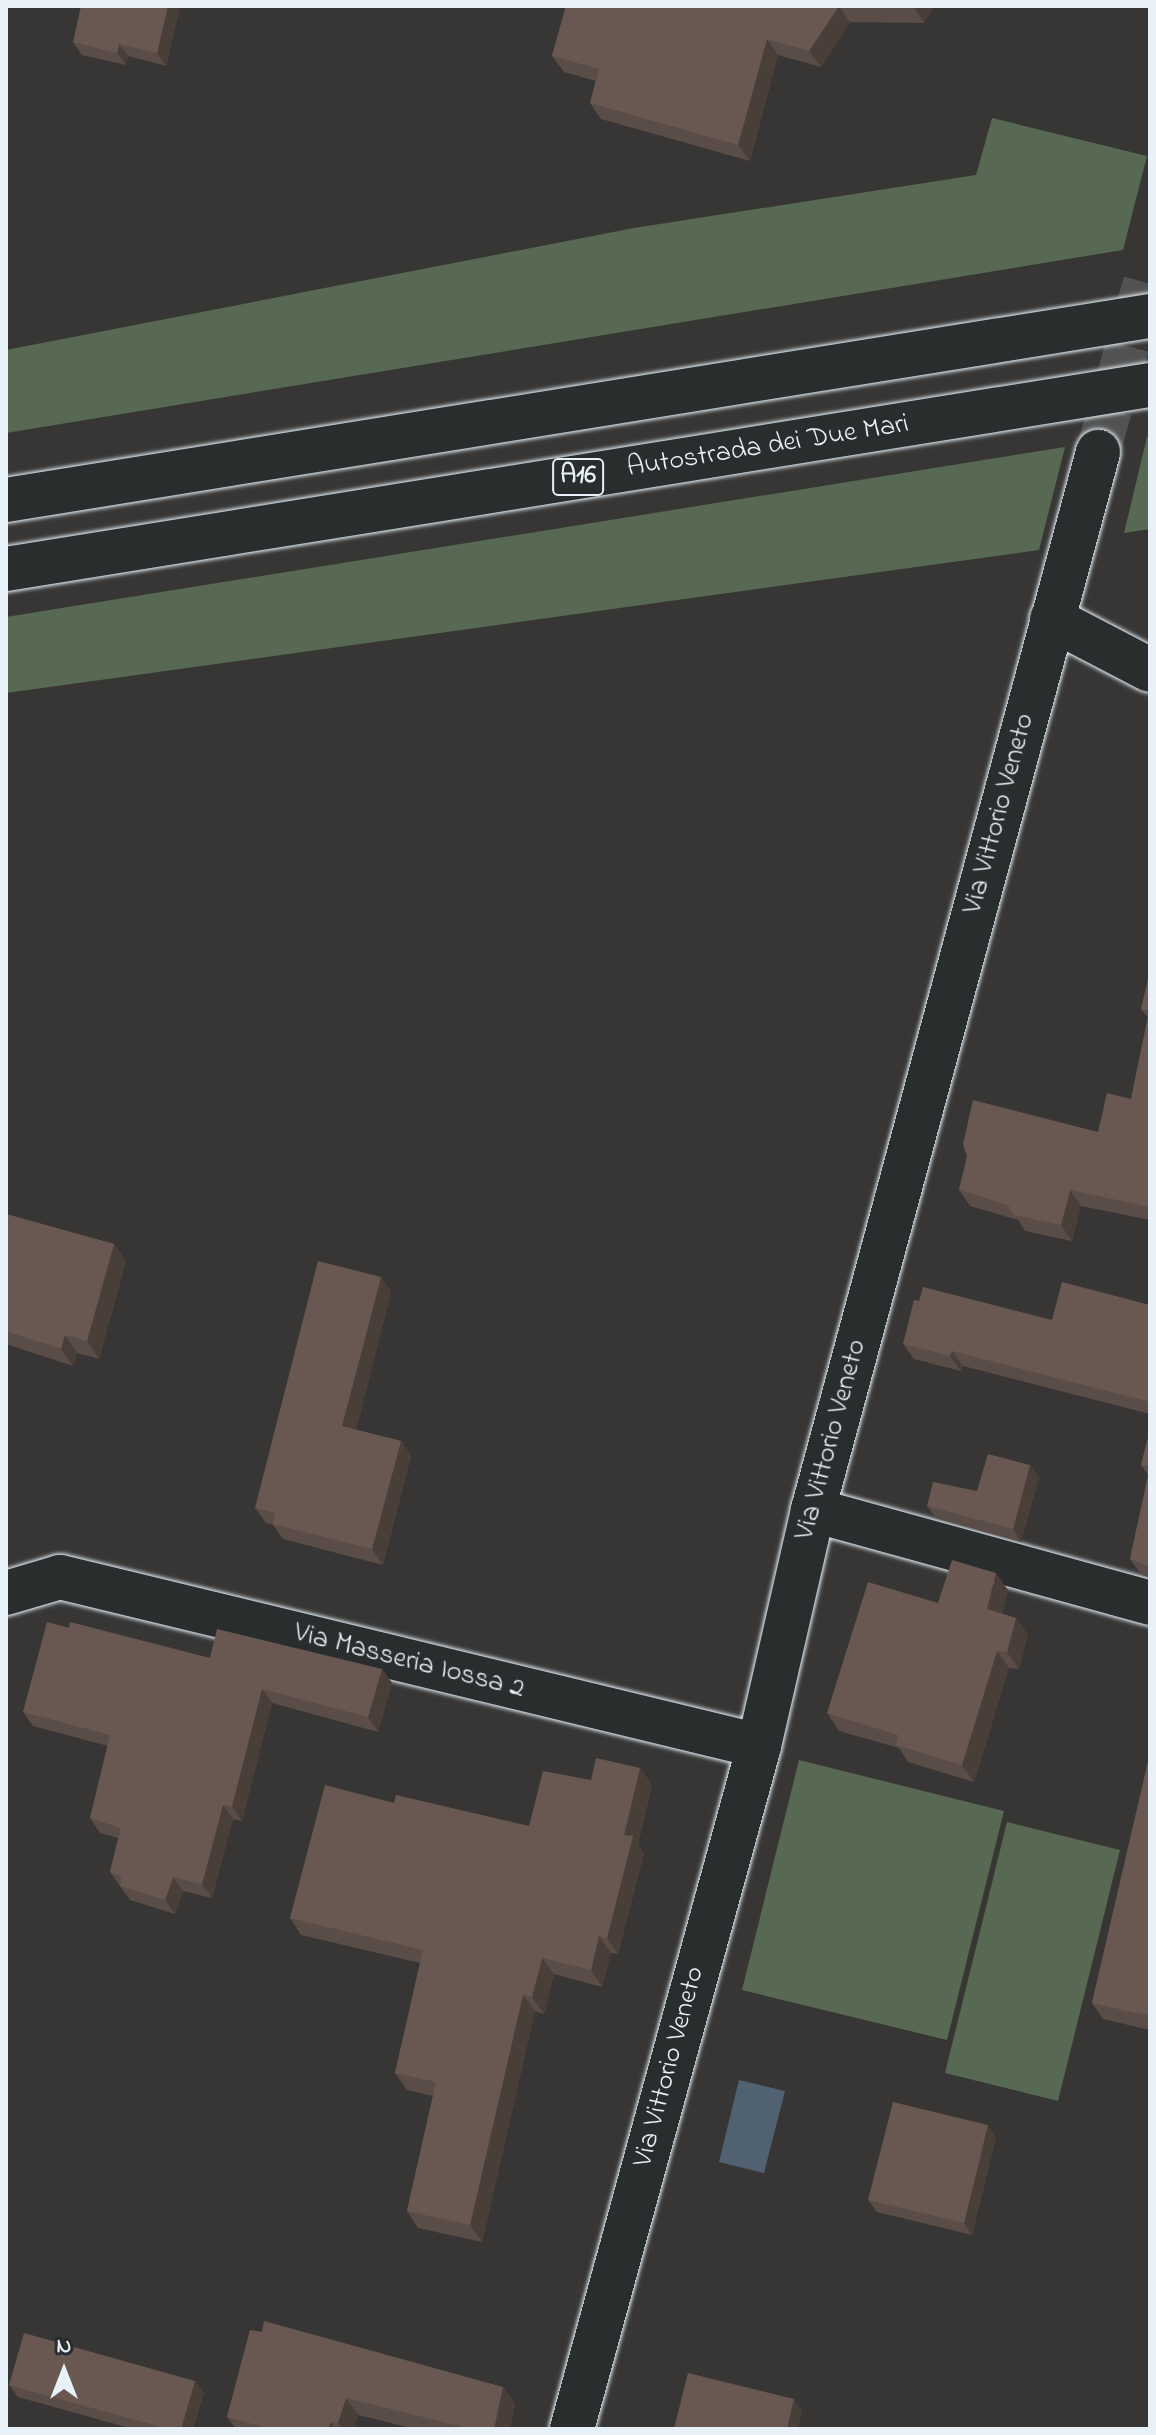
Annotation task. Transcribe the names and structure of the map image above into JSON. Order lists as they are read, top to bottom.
{
  "streets": {
    "main road": [
      "Autostrada dei Due Mari",
      "A16",
      "Via Vittorio Veneto",
      "Via Masseria Iossa 2"
    ]
  },
  "crossings": [
    ["Via Vittorio Veneto", "Via Masseria Iossa 2"]
  ],
  "north": "top"
}
